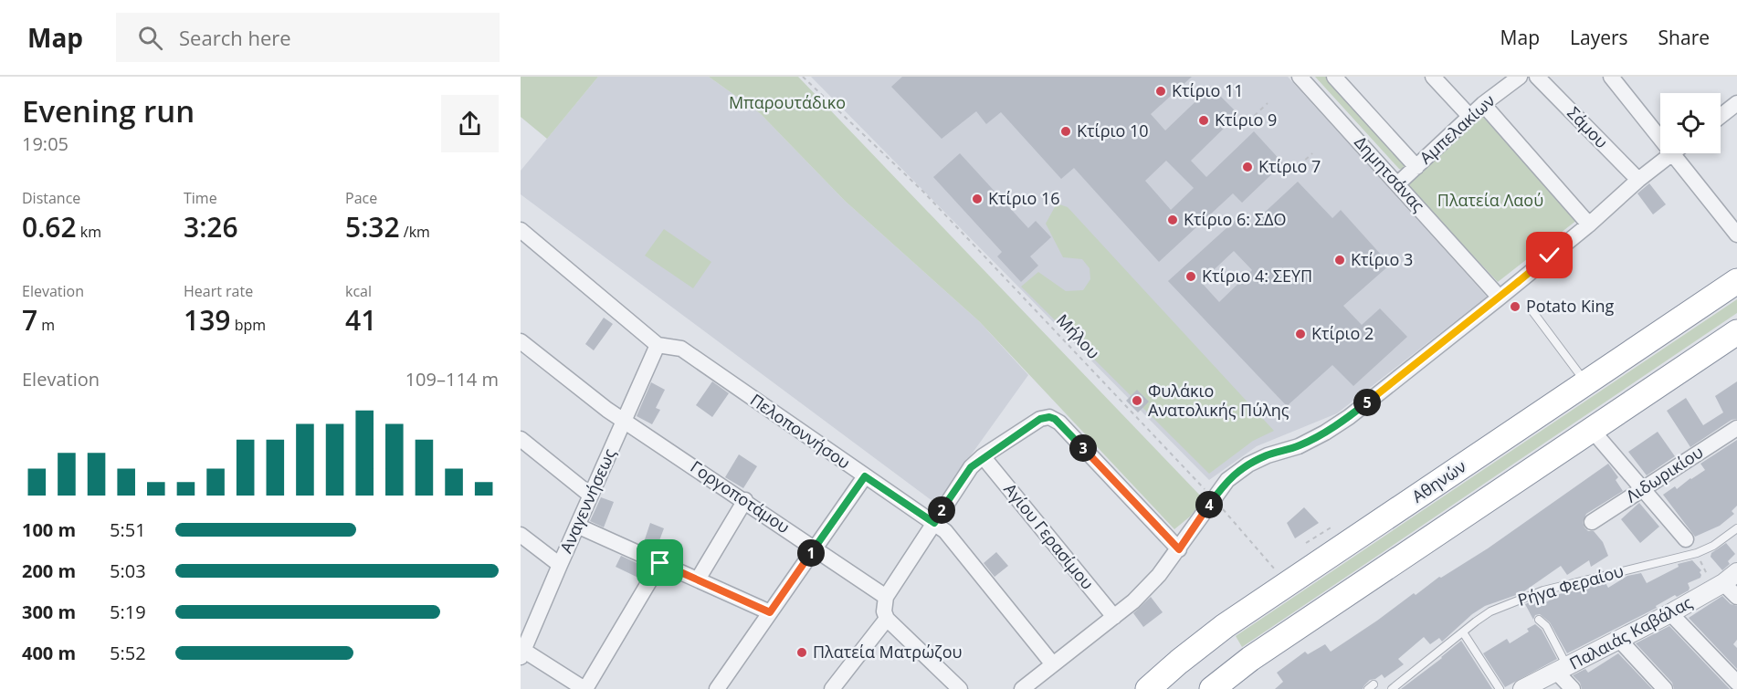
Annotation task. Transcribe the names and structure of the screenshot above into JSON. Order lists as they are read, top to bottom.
{
  "streets": {
    "highway": ["Αθηνών"],
    "street": [
      "Σάμου",
      "Αμπελακίων",
      "Δημητσάνας",
      "Πελοποννήσου",
      "Λιδωρικίου",
      "Γοργοποτάμου",
      "Αναγεννήσεως",
      "Αγίου Γερασίμου",
      "Παλαιάς Καβάλας"
    ],
    "lane": ["Ρήγα Φεραίου"],
    "path": ["Μήλου"]
  },
  "crossings": [
    ["Αμπελακίων", "Δημητσάνας"],
    ["Μήλου", "Αθηνών"],
    ["Πελοποννήσου", "Αναγεννήσεως"],
    ["Γοργοποτάμου", "Αναγεννήσεως"]
  ],
  "parks": ["Μπαρουτάδικο", "Πλατεία Λαού"],
  "places": [
    "Κτίριο 11",
    "Κτίριο 9",
    "Κτίριο 10",
    "Κτίριο 7",
    "Κτίριο 16",
    "Κτίριο 6: ΣΔΟ",
    "Κτίριο 3",
    "Κτίριο 4: ΣΕΥΠ",
    "Potato King",
    "Κτίριο 2",
    "Φυλάκιο Ανατολικής Πύλης",
    "Πλατεία Ματρώζου"
  ],
  "page": {
    "header": "Map",
    "search": "Search here",
    "nav": ["Map", "Layers", "Share"],
    "heading": ["Evening run", "19:05"],
    "stats": [
      ["Distance", "0.62 km"],
      ["Time", "3:26"],
      ["Pace", "5:32 /km"],
      ["Elevation", "7 m"],
      ["Heart rate", "139 bpm"],
      ["kcal", "41"]
    ],
    "chart": ["Elevation", "109–114 m"],
    "pins": [
      "5",
      "3",
      "4",
      "2",
      "1"
    ],
    "list": [
      {
        "name": "100 m",
        "note": "5:51"
      },
      {
        "name": "200 m",
        "note": "5:03"
      },
      {
        "name": "300 m",
        "note": "5:19"
      },
      {
        "name": "400 m",
        "note": "5:52"
      }
    ]
  }
}
